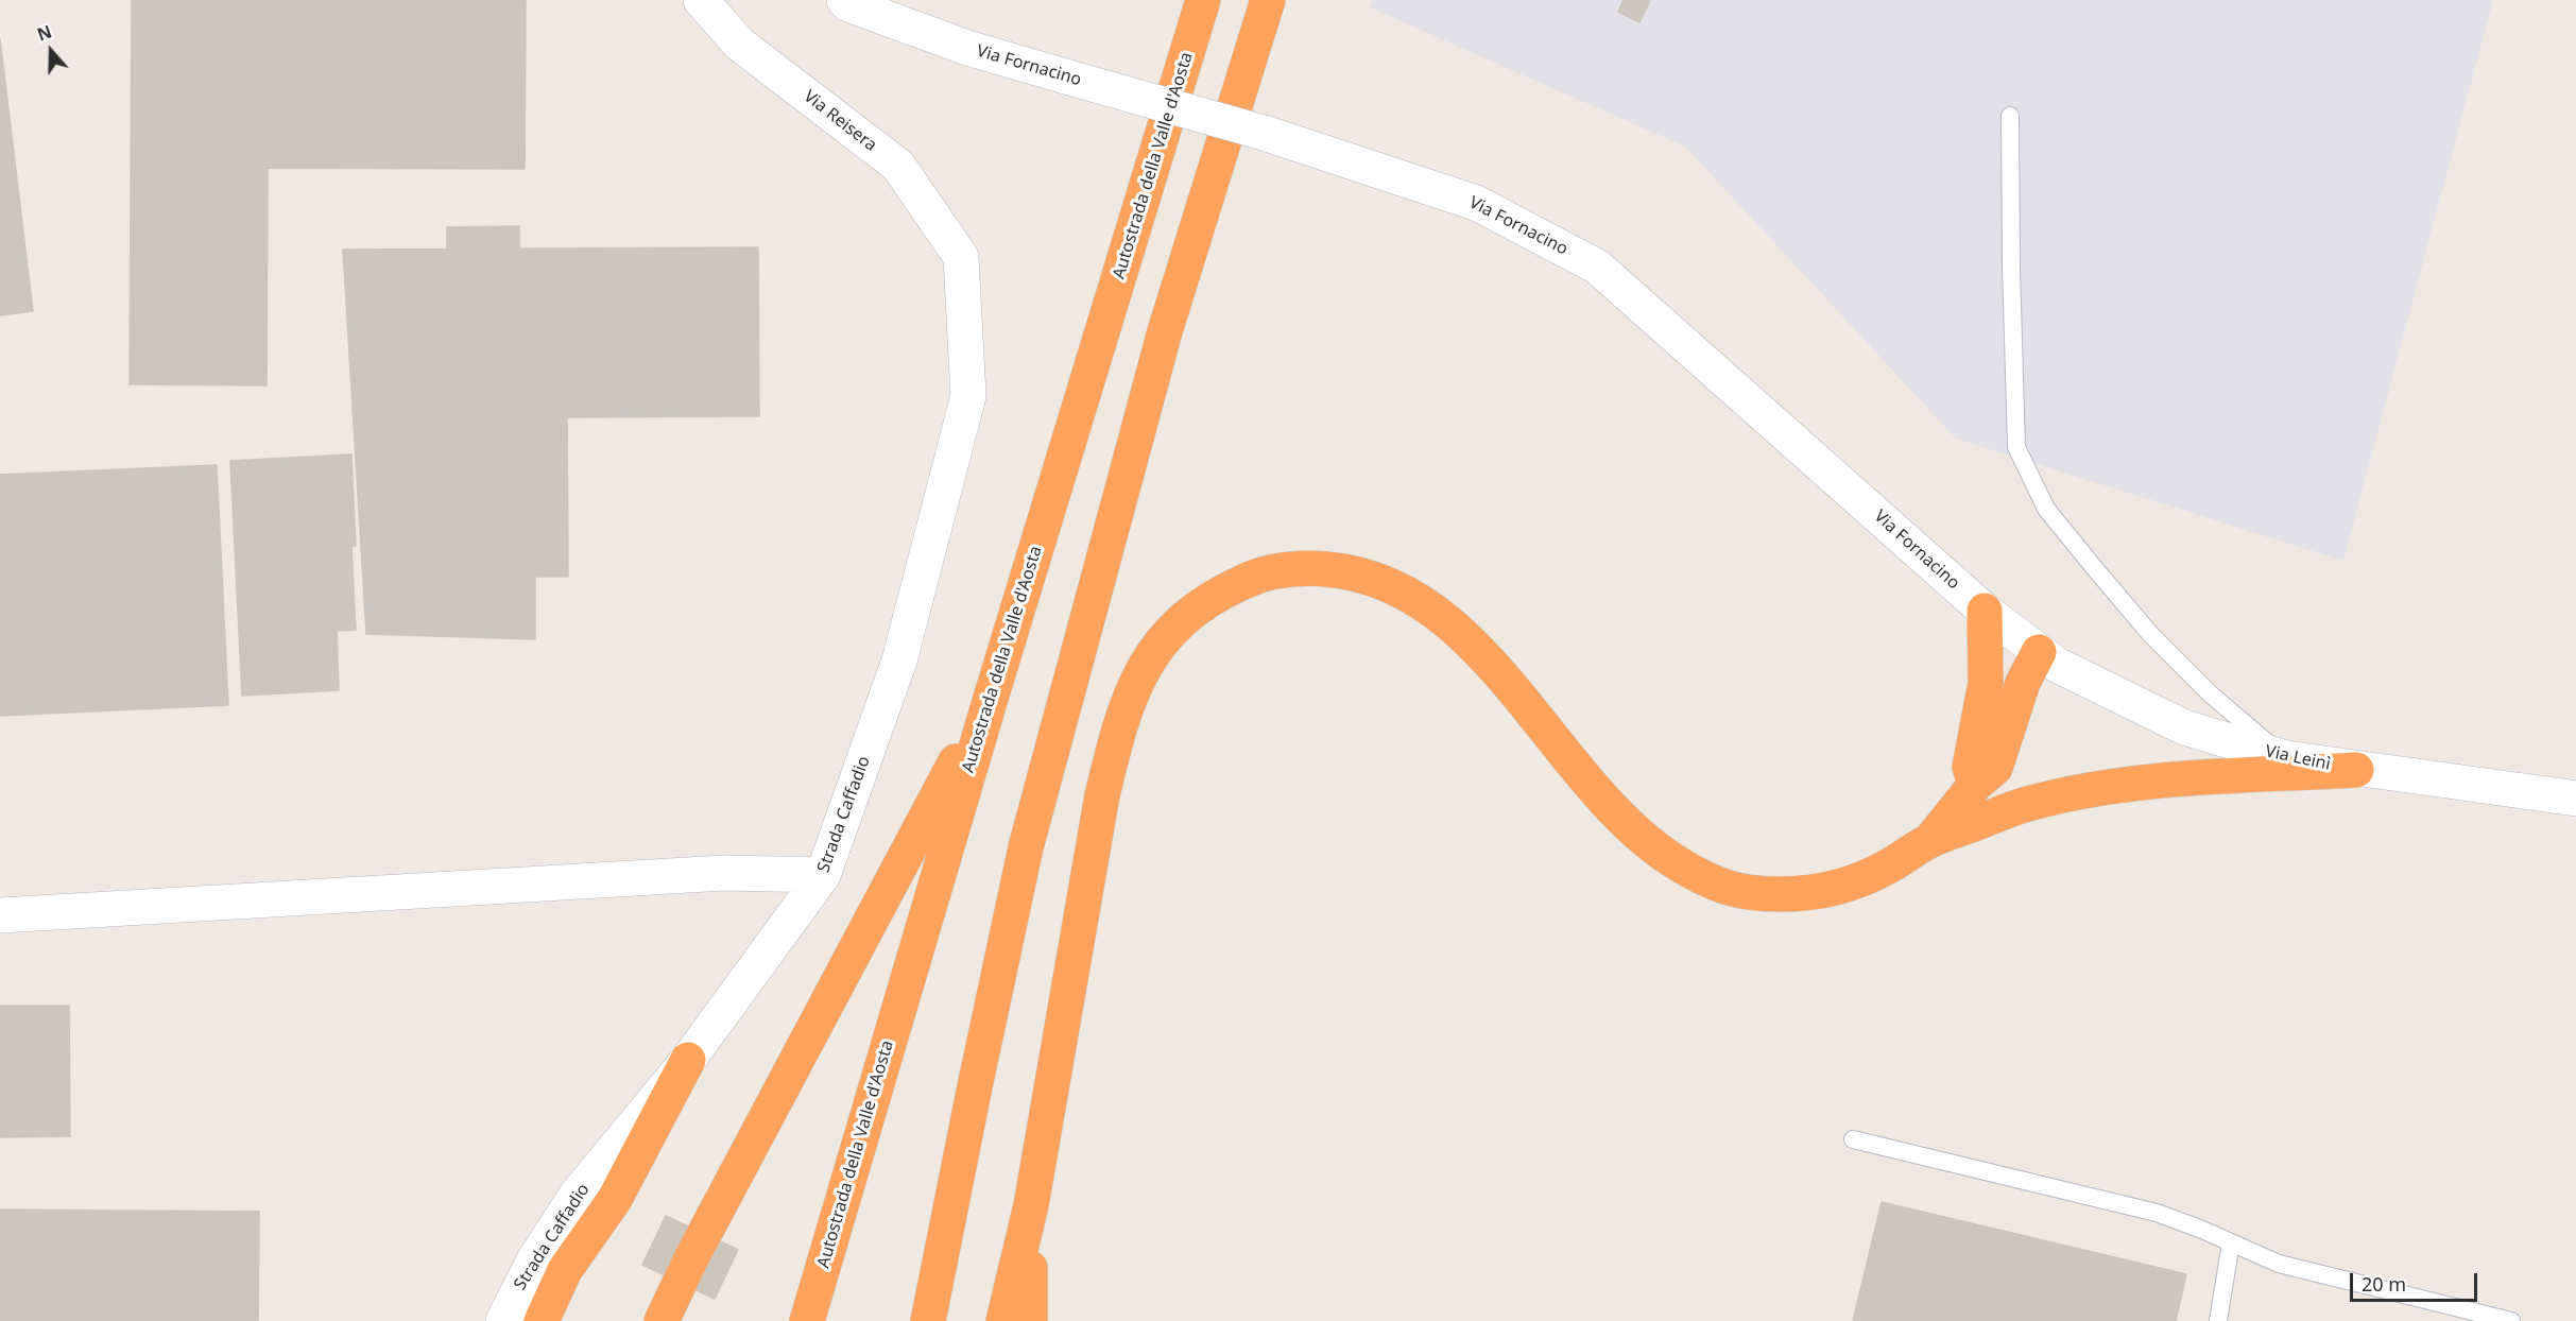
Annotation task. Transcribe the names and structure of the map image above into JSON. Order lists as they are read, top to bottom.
{
  "streets": {
    "highway": ["Autostrada della Valle d'Aosta"],
    "street": [
      "Via Fornacino",
      "Via Reisera",
      "Via Leinì",
      "Strada Caffadio"
    ]
  },
  "crossings": [
    ["Via Fornacino", "Via Leinì"],
    ["Via Reisera", "Strada Caffadio"]
  ],
  "scale_bar": "20 m",
  "north": "top"
}
